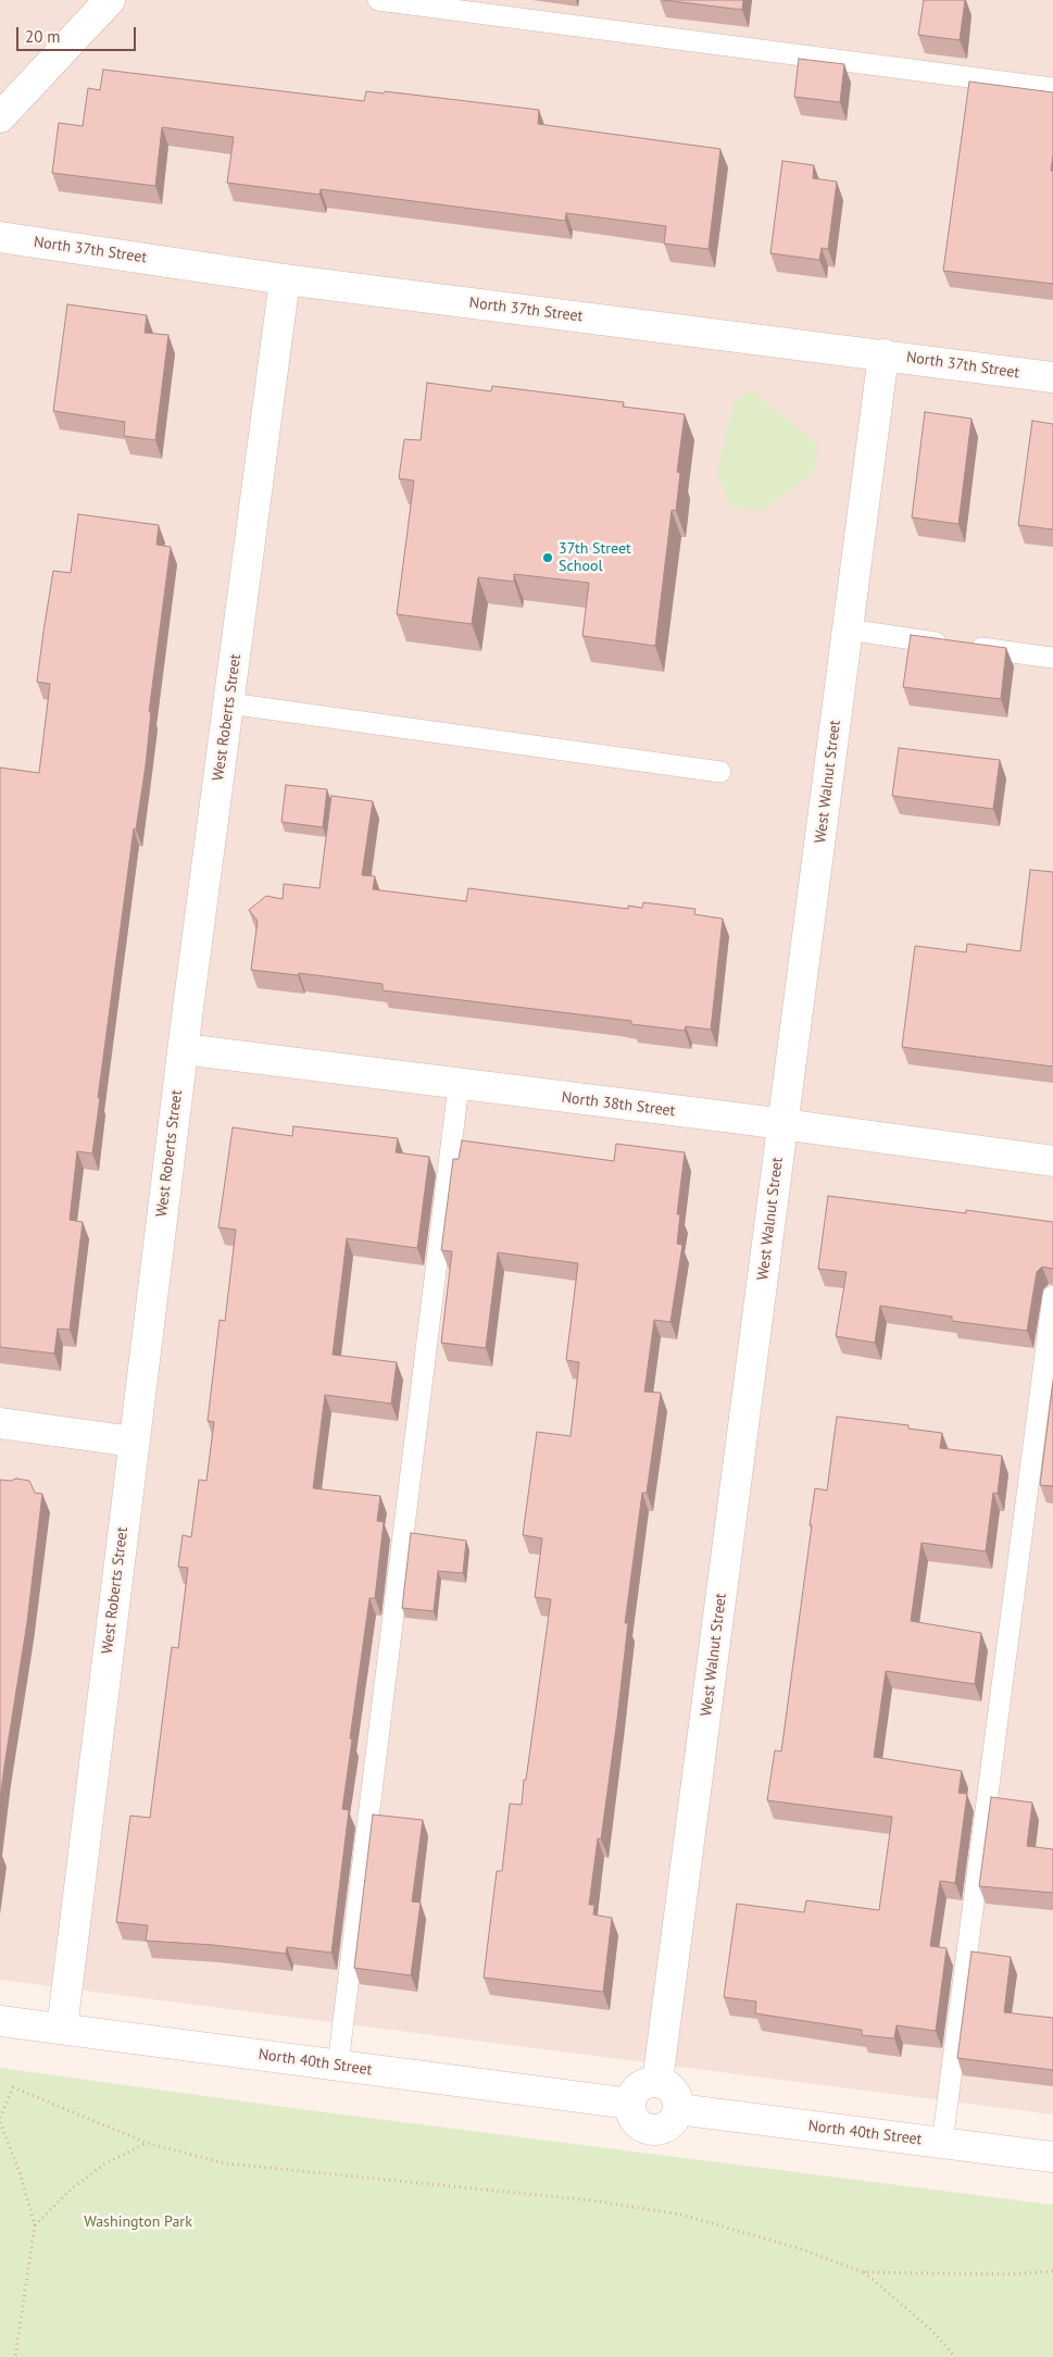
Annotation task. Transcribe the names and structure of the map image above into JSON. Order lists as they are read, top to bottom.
{
  "streets": {
    "street": [
      "North 37th Street",
      "West Roberts Street",
      "West Walnut Street",
      "North 38th Street",
      "North 40th Street"
    ]
  },
  "crossings": [
    ["North 37th Street", "West Roberts Street"],
    ["North 37th Street", "West Walnut Street"],
    ["West Roberts Street", "North 38th Street"],
    ["West Roberts Street", "North 40th Street"],
    ["West Walnut Street", "North 38th Street"],
    ["West Walnut Street", "North 40th Street"]
  ],
  "parks": ["Washington Park"],
  "places": ["37th Street School"],
  "scale_bar": "20 m"
}
